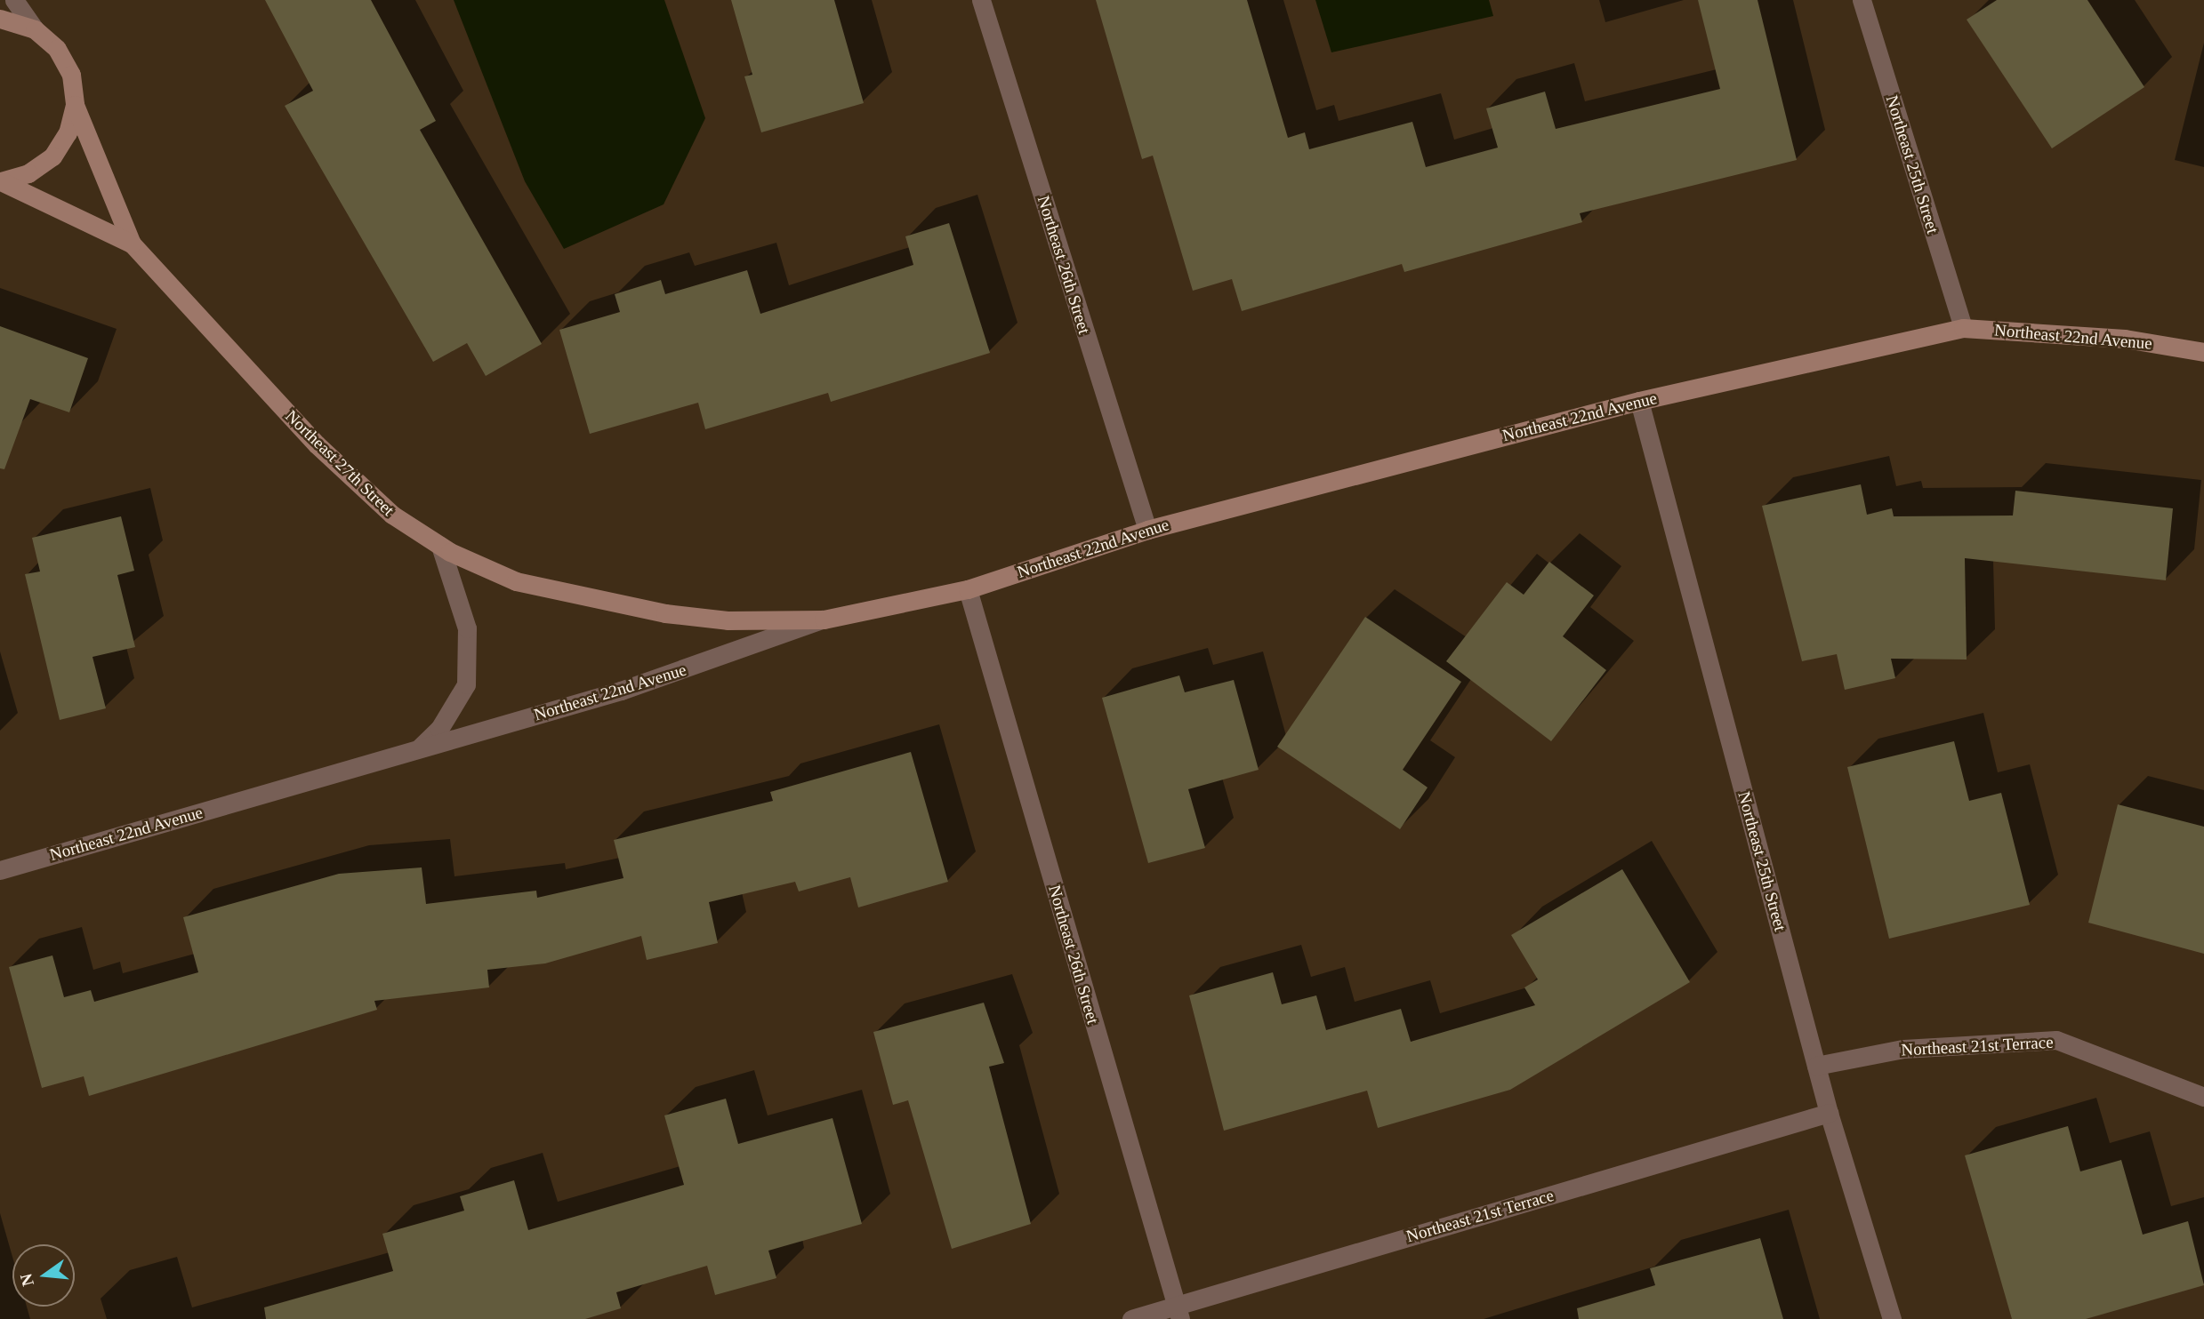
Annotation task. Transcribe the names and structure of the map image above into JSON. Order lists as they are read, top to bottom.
{
  "streets": {
    "street": [
      "Northeast 25th Street",
      "Northeast 26th Street",
      "Northeast 22nd Avenue",
      "Northeast 27th Street",
      "Northeast 21st Terrace"
    ]
  },
  "crossings": [
    ["Northeast 25th Street", "Northeast 22nd Avenue"],
    ["Northeast 25th Street", "Northeast 21st Terrace"],
    ["Northeast 26th Street", "Northeast 22nd Avenue"],
    ["Northeast 26th Street", "Northeast 21st Terrace"],
    ["Northeast 22nd Avenue", "Northeast 27th Street"]
  ],
  "north": "left"
}
